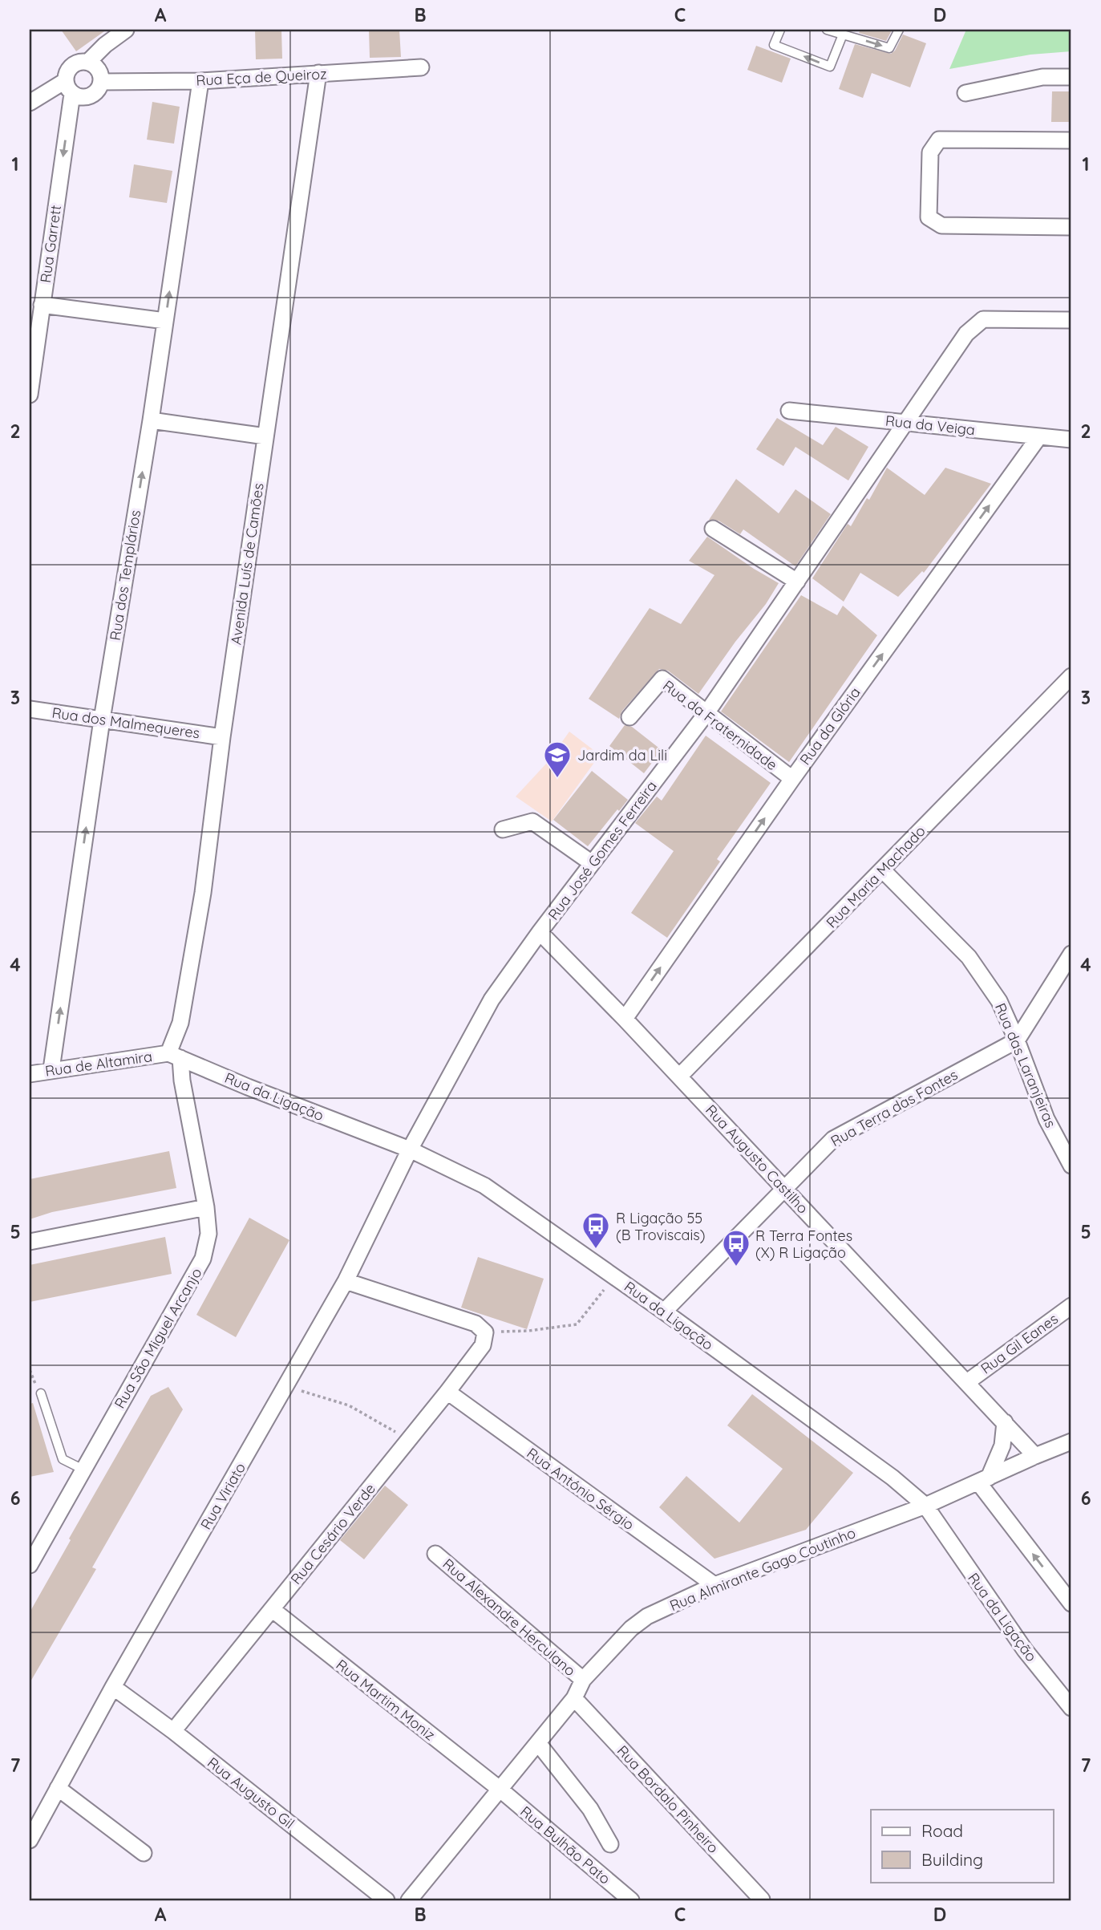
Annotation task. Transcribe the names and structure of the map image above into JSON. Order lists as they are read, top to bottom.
{
  "streets": {
    "street": [
      "Rua Eça de Queiroz",
      "Rua Garrett",
      "Rua da Veiga",
      "Avenida Luís de Camões",
      "Rua dos Templários",
      "Rua dos Malmequeres",
      "Rua da Fraternidade",
      "Rua da Glória",
      "Rua José Gomes Ferreira",
      "Rua Maria Machado",
      "Rua de Altamira",
      "Rua das Laranjeiras",
      "Rua da Ligação",
      "Rua Terra das Fontes",
      "Rua Augusto Castilho",
      "Rua São Miguel Arcanjo",
      "Rua Gil Eanes",
      "Rua António Sérgio",
      "Rua Viriato",
      "Rua Cesário Verde",
      "Rua Almirante Gago Coutinho",
      "Rua Alexandre Herculano",
      "Rua Martim Moniz",
      "Rua Augusto Gil",
      "Rua Bordalo Pinheiro",
      "Rua Bulhão Pato"
    ]
  },
  "crossings": [
    ["Rua Eça de Queiroz", "Rua Garrett"],
    ["Rua Eça de Queiroz", "Avenida Luís de Camões"],
    ["Rua Eça de Queiroz", "Rua dos Templários"],
    ["Rua da Veiga", "Rua da Glória"],
    ["Rua da Veiga", "Rua José Gomes Ferreira"],
    ["Avenida Luís de Camões", "Rua dos Malmequeres"],
    ["Avenida Luís de Camões", "Rua de Altamira"],
    ["Avenida Luís de Camões", "Rua da Ligação"],
    ["Avenida Luís de Camões", "Rua São Miguel Arcanjo"],
    ["Rua dos Templários", "Rua dos Malmequeres"],
    ["Rua dos Templários", "Rua de Altamira"],
    ["Rua da Fraternidade", "Rua da Glória"],
    ["Rua da Fraternidade", "Rua José Gomes Ferreira"],
    ["Rua da Glória", "Rua Augusto Castilho"],
    ["Rua José Gomes Ferreira", "Rua da Ligação"],
    ["Rua José Gomes Ferreira", "Rua Augusto Castilho"],
    ["Rua José Gomes Ferreira", "Rua Viriato"],
    ["Rua Maria Machado", "Rua das Laranjeiras"],
    ["Rua Maria Machado", "Rua Augusto Castilho"],
    ["Rua de Altamira", "Rua da Ligação"],
    ["Rua de Altamira", "Rua São Miguel Arcanjo"],
    ["Rua das Laranjeiras", "Rua Terra das Fontes"],
    ["Rua da Ligação", "Rua Terra das Fontes"],
    ["Rua da Ligação", "Rua São Miguel Arcanjo"],
    ["Rua da Ligação", "Rua Viriato"],
    ["Rua da Ligação", "Rua Almirante Gago Coutinho"],
    ["Rua Terra das Fontes", "Rua Augusto Castilho"],
    ["Rua Augusto Castilho", "Rua Gil Eanes"],
    ["Rua Augusto Castilho", "Rua Almirante Gago Coutinho"],
    ["Rua António Sérgio", "Rua Cesário Verde"],
    ["Rua António Sérgio", "Rua Almirante Gago Coutinho"],
    ["Rua Viriato", "Rua Augusto Gil"],
    ["Rua Cesário Verde", "Rua Martim Moniz"],
    ["Rua Cesário Verde", "Rua Augusto Gil"],
    ["Rua Almirante Gago Coutinho", "Rua Alexandre Herculano"],
    ["Rua Almirante Gago Coutinho", "Rua Martim Moniz"],
    ["Rua Almirante Gago Coutinho", "Rua Bordalo Pinheiro"],
    ["Rua Almirante Gago Coutinho", "Rua Bulhão Pato"],
    ["Rua Martim Moniz", "Rua Bulhão Pato"]
  ],
  "one_way": ["Rua Garrett", "Rua dos Templários", "Rua da Glória"],
  "places": {
    "school or university": ["Jardim da Lili"],
    "bus stop": ["R Ligação 55 (B Troviscais)", "R Terra Fontes (X) R Ligação"]
  },
  "legend": ["Road", "Building"],
  "grid": {
    "columns": [
      "A",
      "B",
      "C",
      "D"
    ],
    "rows": [
      "1",
      "2",
      "3",
      "4",
      "5",
      "6",
      "7"
    ]
  }
}
